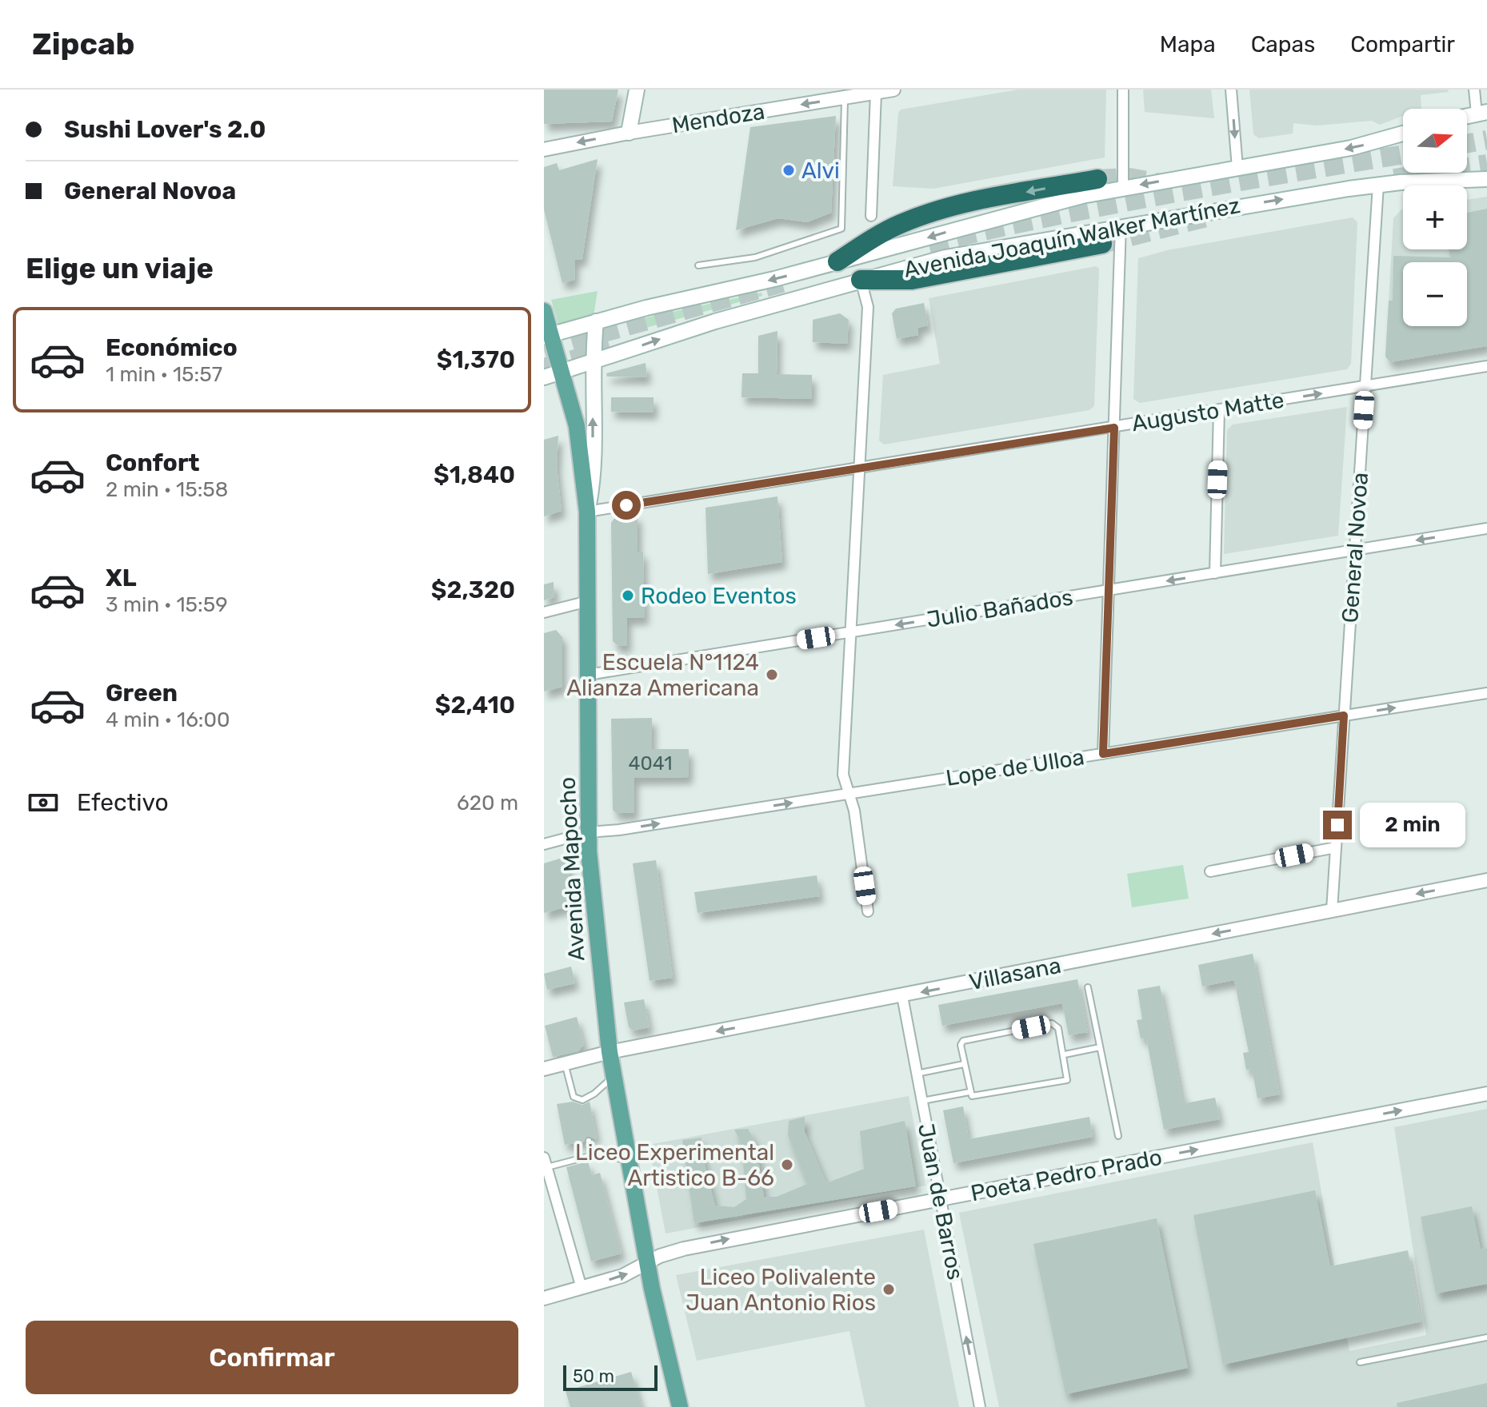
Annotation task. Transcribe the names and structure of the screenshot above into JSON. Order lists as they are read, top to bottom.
{
  "streets": {
    "main road": ["Avenida Joaquín Walker Martínez", "Avenida Mapocho"],
    "street": [
      "Mendoza",
      "Augusto Matte",
      "General Novoa",
      "Julio Bañados",
      "Lope de Ulloa",
      "Villasana",
      "Poeta Pedro Prado",
      "Juan de Barros"
    ]
  },
  "crossings": [
    ["Avenida Joaquín Walker Martínez", "General Novoa"],
    ["Avenida Joaquín Walker Martínez", "Avenida Mapocho"],
    ["Augusto Matte", "General Novoa"],
    ["Augusto Matte", "Avenida Mapocho"],
    ["General Novoa", "Julio Bañados"],
    ["General Novoa", "Lope de Ulloa"],
    ["General Novoa", "Villasana"],
    ["Julio Bañados", "Avenida Mapocho"],
    ["Lope de Ulloa", "Avenida Mapocho"],
    ["Avenida Mapocho", "Villasana"],
    ["Avenida Mapocho", "Poeta Pedro Prado"],
    ["Villasana", "Juan de Barros"],
    ["Poeta Pedro Prado", "Juan de Barros"]
  ],
  "one_way": [
    "Mendoza",
    "Julio Bañados",
    "Lope de Ulloa",
    "Villasana",
    "Poeta Pedro Prado",
    "Juan de Barros"
  ],
  "places": [
    "Alvi",
    "Rodeo Eventos",
    "Escuela N°1124 Alianza Americana",
    "Liceo Experimental Artistico B-66",
    "Liceo Polivalente Juan Antonio Rios"
  ],
  "house_numbers": ["4041"],
  "scale_bar": "50 m",
  "north": "right",
  "page": {
    "header": "Zipcab",
    "nav": ["Mapa", "Capas", "Compartir"],
    "banner": ["Sushi Lover's 2.0", "General Novoa"],
    "map_buttons": ["+", "−"],
    "heading": "Elige un viaje",
    "list": [
      {
        "name": "Económico",
        "note": "1 min · 15:57",
        "value": "$1,370"
      },
      {
        "name": "Confort",
        "note": "2 min · 15:58",
        "value": "$1,840"
      },
      {
        "name": "XL",
        "note": "3 min · 15:59",
        "value": "$2,320"
      },
      {
        "name": "Green",
        "note": "4 min · 16:00",
        "value": "$2,410"
      }
    ],
    "pay": ["Efectivo", "620 m"],
    "bubble": "2 min",
    "buttons": "Confirmar",
    "scale": "50 m"
  }
}
